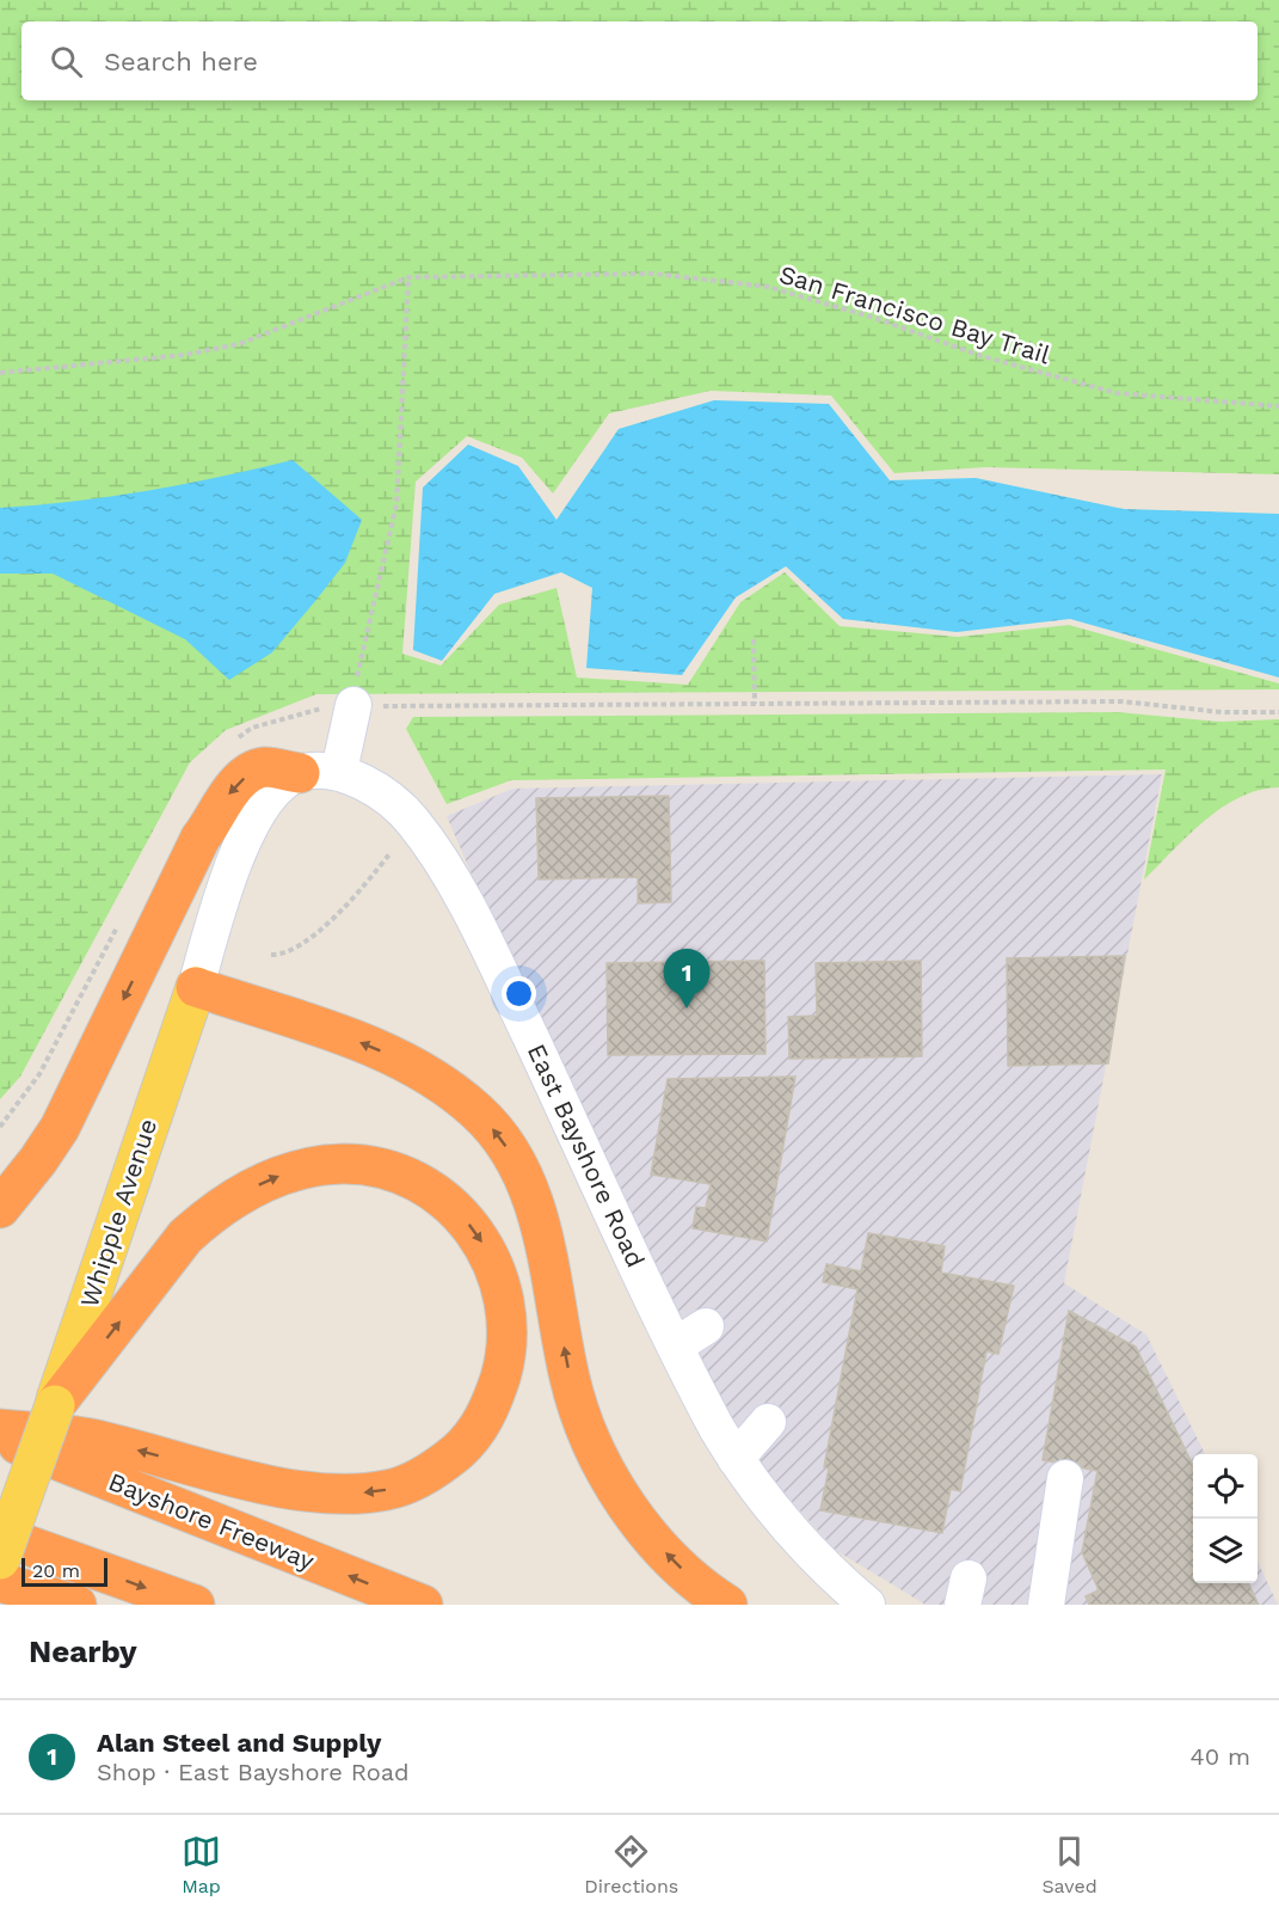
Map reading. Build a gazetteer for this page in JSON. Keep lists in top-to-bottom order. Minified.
{"streets":{"highway":["Bayshore Freeway"],"main road":["Whipple Avenue"],"street":["East Bayshore Road"],"path":["San Francisco Bay Trail"]},"crossings":[["East Bayshore Road","Whipple Avenue"]],"scale_bar":"20 m","page":{"search":"Search here","pins":"1","scale":"20 m","heading":"Nearby","list":[{"mark":"1","name":"Alan Steel and Supply","note":"Shop · East Bayshore Road","value":"40 m"}],"nav":["Map","Directions","Saved"]}}
